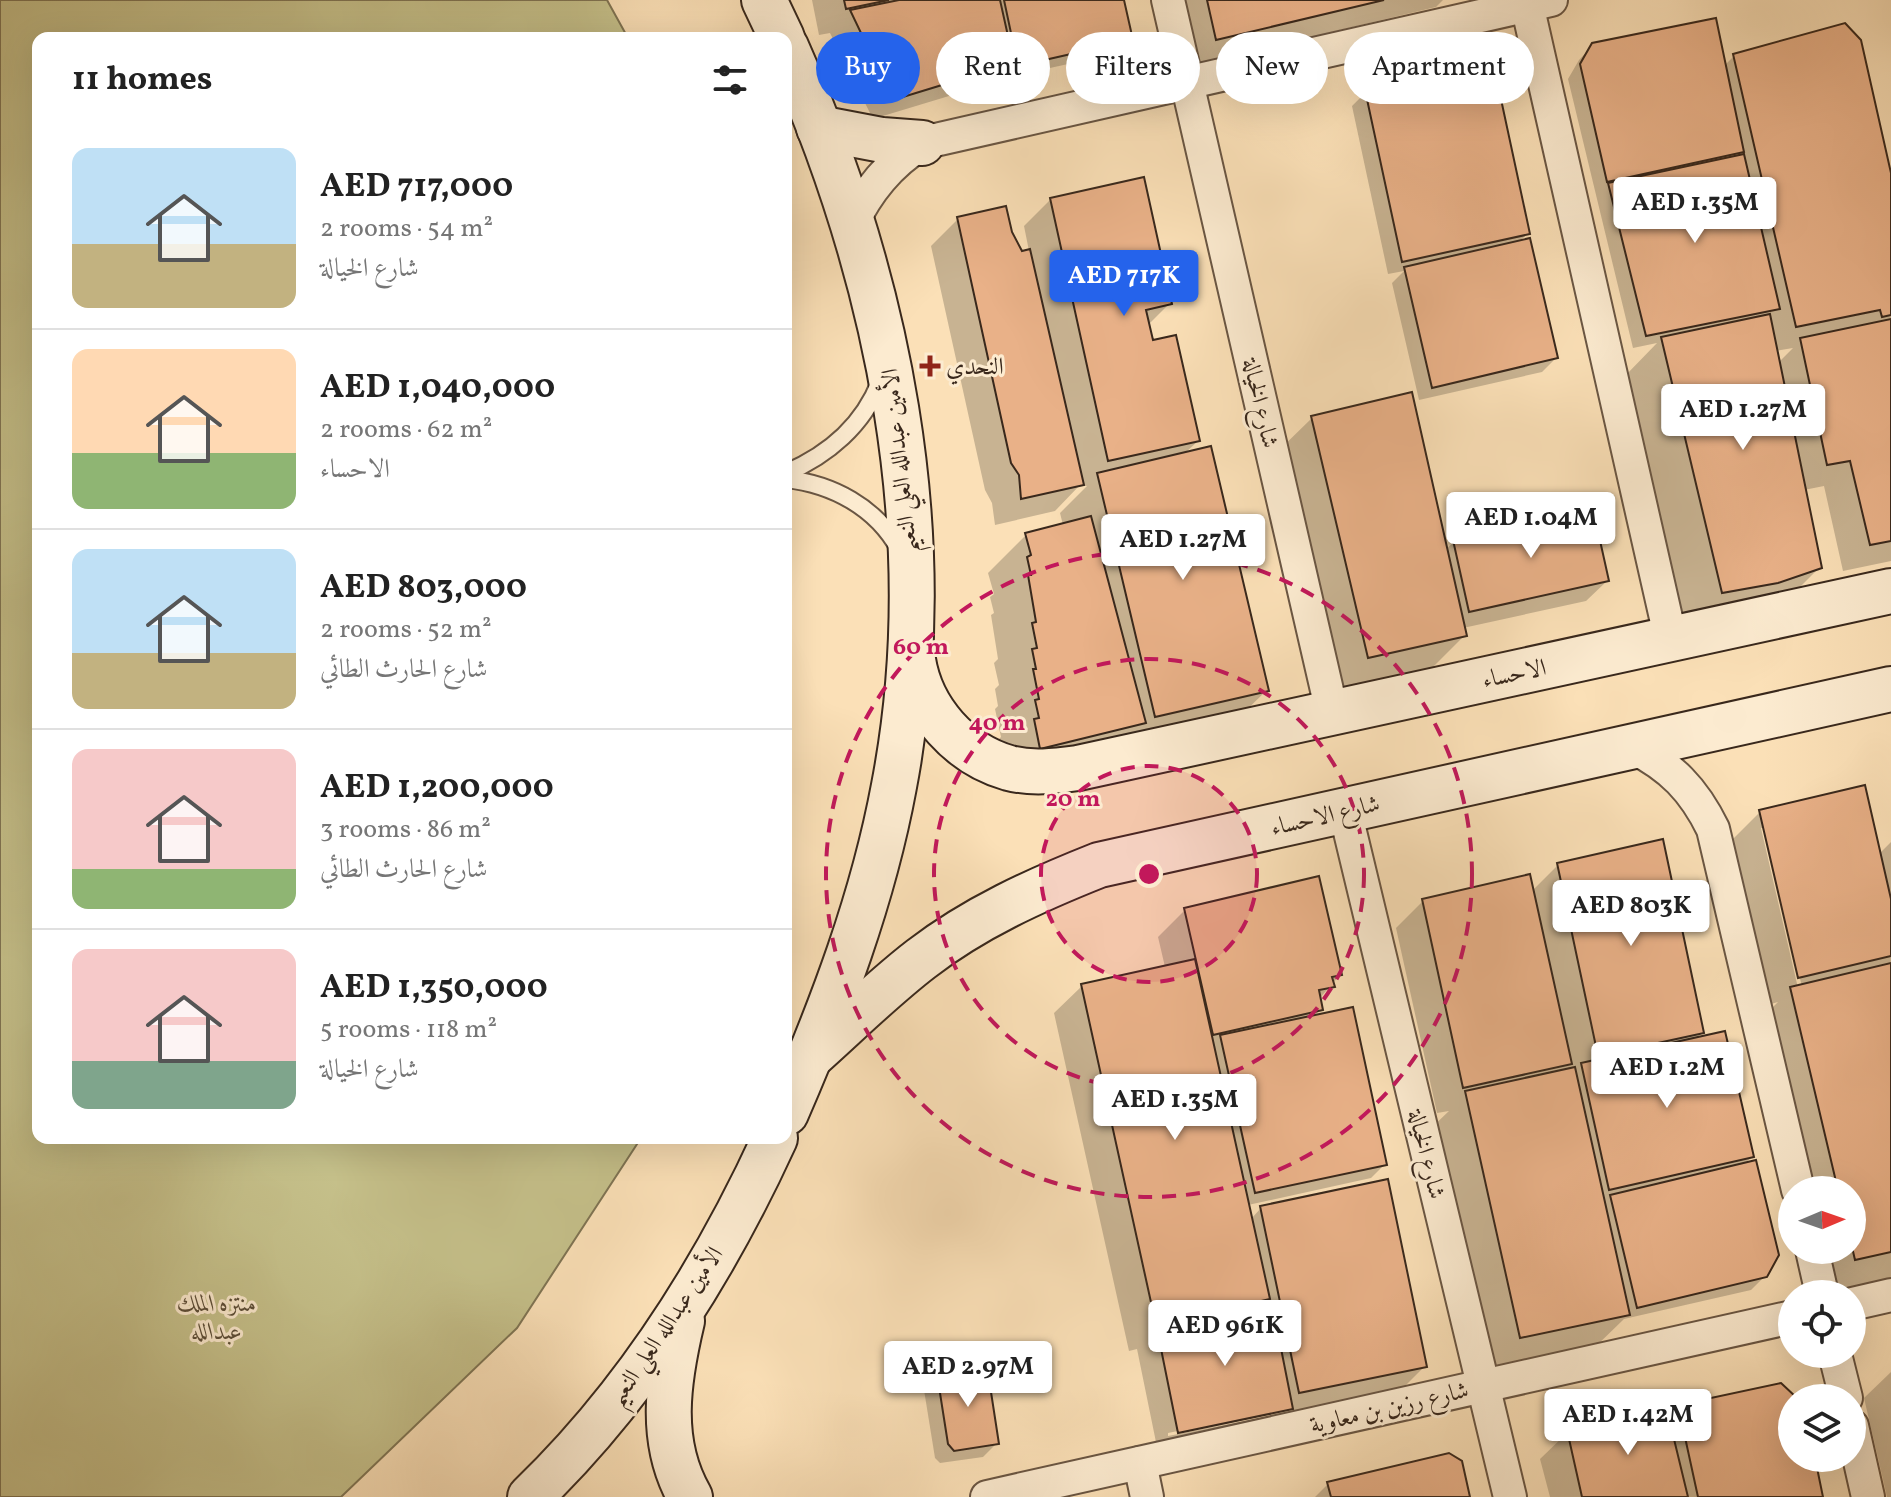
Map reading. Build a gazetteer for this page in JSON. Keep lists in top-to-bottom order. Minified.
{"streets":{"main road":["الأمين عبدالله العلي النعيم","الاحساء","شارع الاحساء"],"street":["شارع الخيالة","شارع رزين بن معاوية"]},"crossings":[["شارع الخيالة","الاحساء"],["شارع الخيالة","شارع الاحساء"],["شارع الخيالة","شارع رزين بن معاوية"],["الأمين عبدالله العلي النعيم","الاحساء"],["الأمين عبدالله العلي النعيم","شارع الاحساء"]],"parks":["منتزه الملك عبدالله"],"places":{"health":["النحدي"]},"north":"right","page":{"chip":["Buy","Rent","Filters","New","Apartment"],"heading":"11 homes","list":[{"name":"AED 717,000","note":"2 rooms · 54 m² · شارع الخيالة"},{"name":"AED 1,040,000","note":"2 rooms · 62 m² · الاحساء"},{"name":"AED 803,000","note":"2 rooms · 52 m² · شارع الحارث الطائي"},{"name":"AED 1,200,000","note":"3 rooms · 86 m² · شارع الحارث الطائي"},{"name":"AED 1,350,000","note":"5 rooms · 118 m² · شارع الخيالة"}],"price":["AED 1.35M","AED 717K","AED 1.27M","AED 1.04M","AED 1.27M","AED 803K","AED 1.2M","AED 1.35M","AED 961K","AED 2.97M","AED 1.42M"]},"rings":["60 m","40 m","20 m"]}
